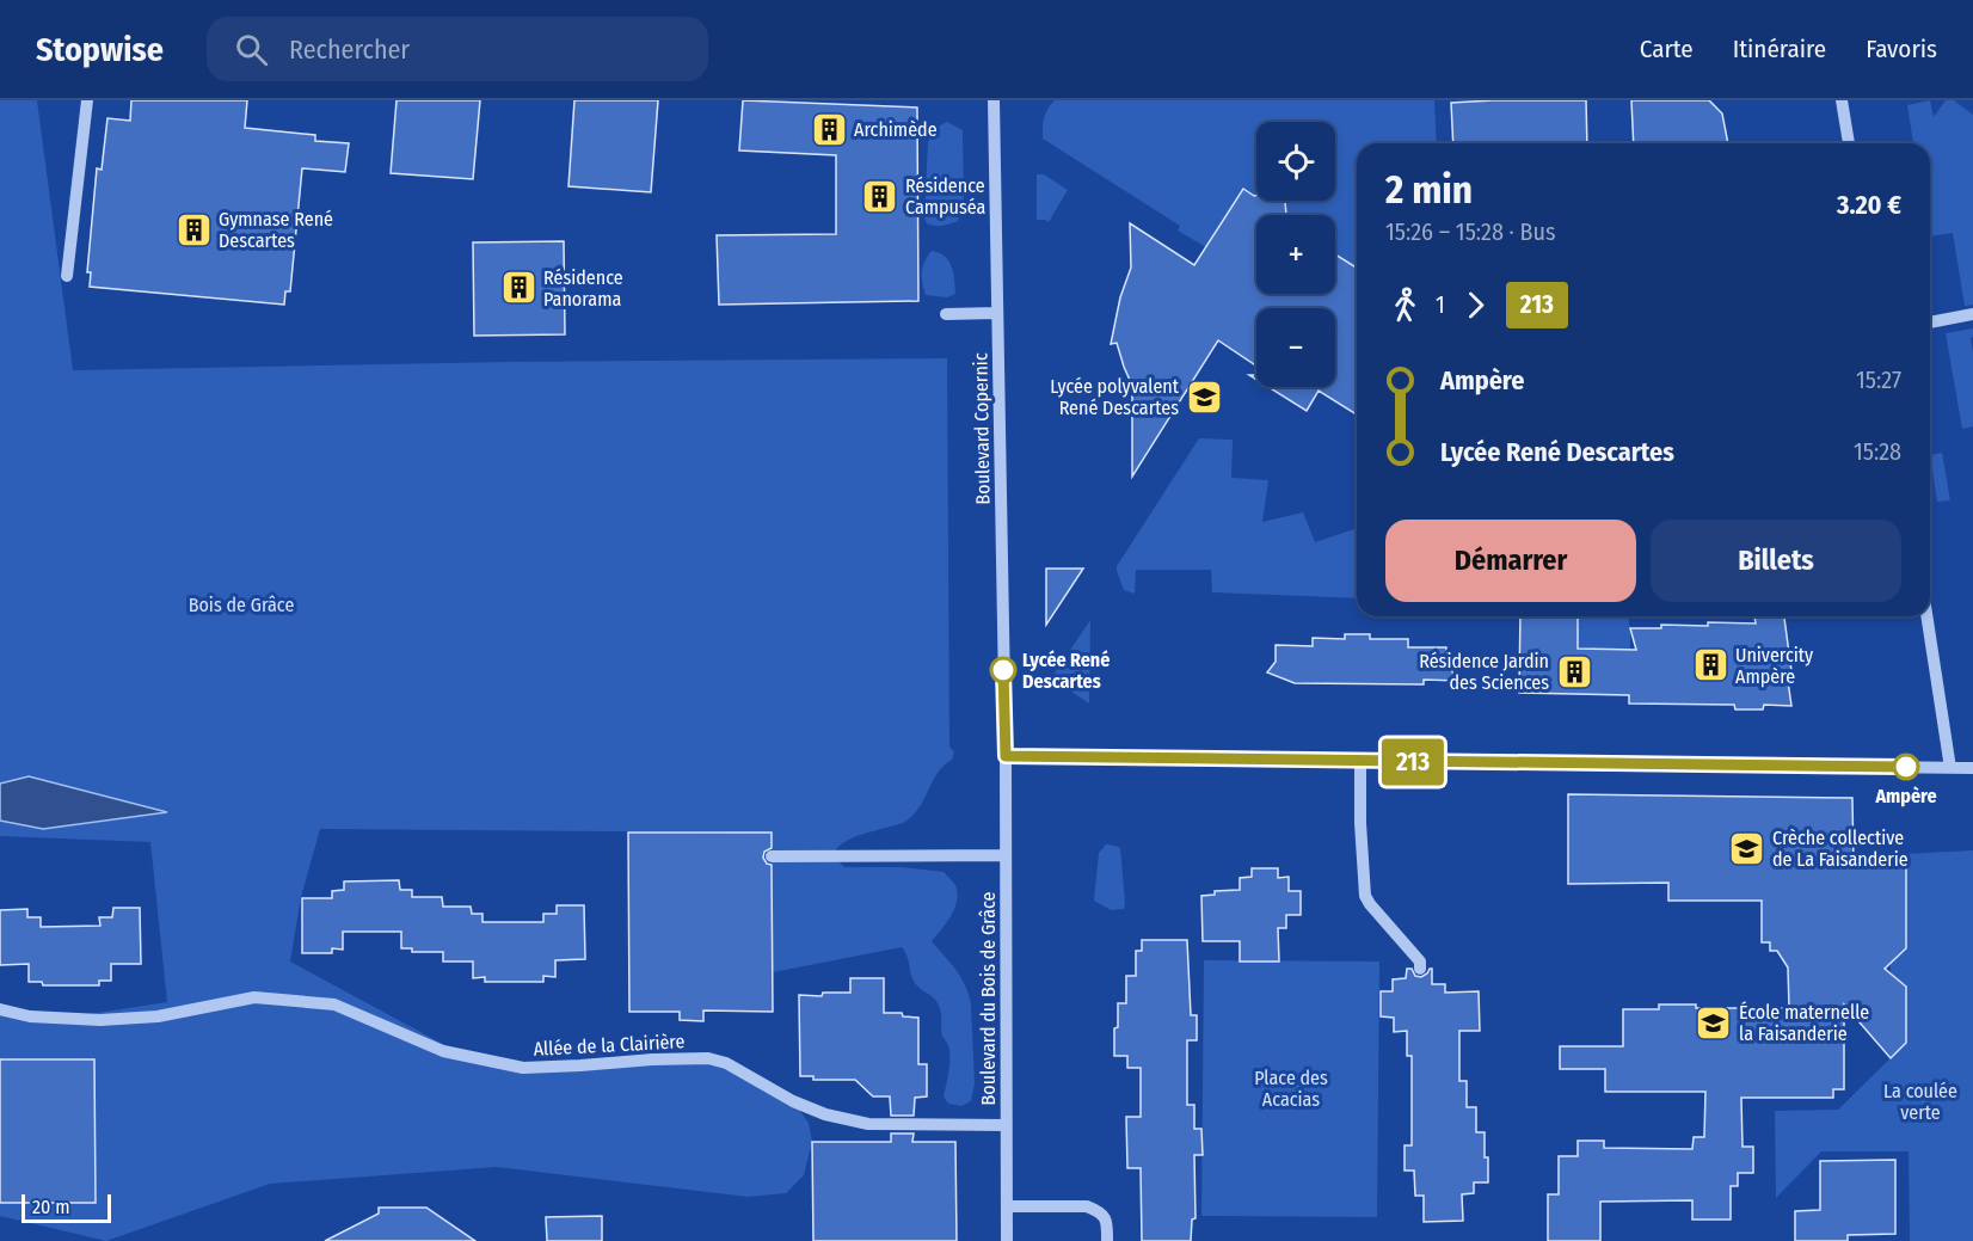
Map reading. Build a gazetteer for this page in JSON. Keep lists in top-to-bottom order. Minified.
{"streets":{"street":["Boulevard Copernic","Boulevard du Bois de Grâce","Allée de la Clairière"]},"crossings":[["Boulevard Copernic","Boulevard du Bois de Grâce"],["Boulevard du Bois de Grâce","Allée de la Clairière"]],"parks":["Bois de Grâce","Place des Acacias","La coulée verte"],"places":{"building":["Archimède","Résidence Campuséa","Gymnase René Descartes","Résidence Panorama","Univercity Ampère","Résidence Jardin des Sciences"],"school or university":["Lycée polyvalent René Descartes","Crèche collective de La Faisanderie","École maternelle la Faisanderie"],"other":["Lycée René Descartes","Ampère"]},"lines":["bus line 213"],"scale_bar":"20 m","page":{"header":"Stopwise","search":"Rechercher","nav":["Carte","Itinéraire","Favoris"],"on_map":"213","map_buttons":["+","−"],"heading":["2 min","15:26 – 15:28 · Bus","3.20 €"],"legs":["1","213"],"list":[{"name":"Ampère","value":"15:27"},{"name":"Lycée René Descartes","value":"15:28"}],"buttons":["Démarrer","Billets"],"scale":"20 m"}}
